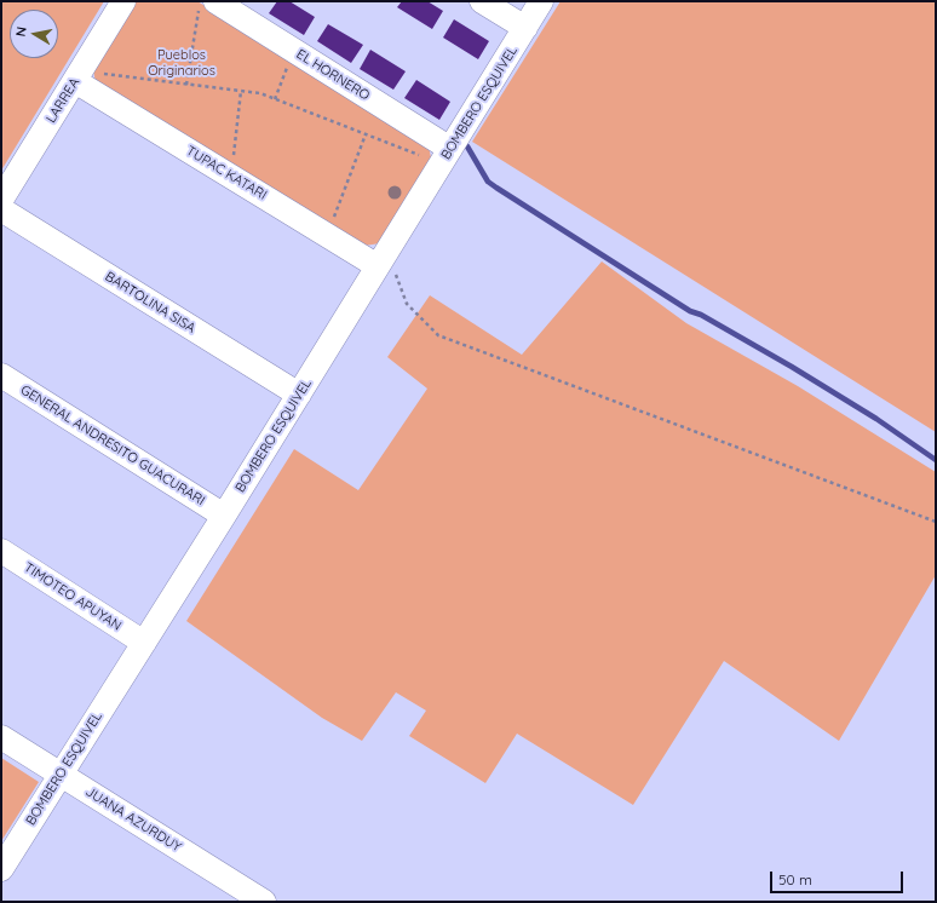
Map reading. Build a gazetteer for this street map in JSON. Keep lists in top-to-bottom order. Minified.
{"streets":{"street":["EL HORNERO","LARREA","BOMBERO ESQUIVEL","TUPAC KATARI","BARTOLINA SISA","GENERAL ANDRESITO GUACURARI","TIMOTEO APUYAN","JUANA AZURDUY"]},"crossings":[["EL HORNERO","BOMBERO ESQUIVEL"],["LARREA","TUPAC KATARI"],["BOMBERO ESQUIVEL","TUPAC KATARI"],["BOMBERO ESQUIVEL","BARTOLINA SISA"],["BOMBERO ESQUIVEL","GENERAL ANDRESITO GUACURARI"],["BOMBERO ESQUIVEL","TIMOTEO APUYAN"],["BOMBERO ESQUIVEL","JUANA AZURDUY"]],"parks":["Pueblos Originarios"],"scale_bar":"50 m","north":"left"}
